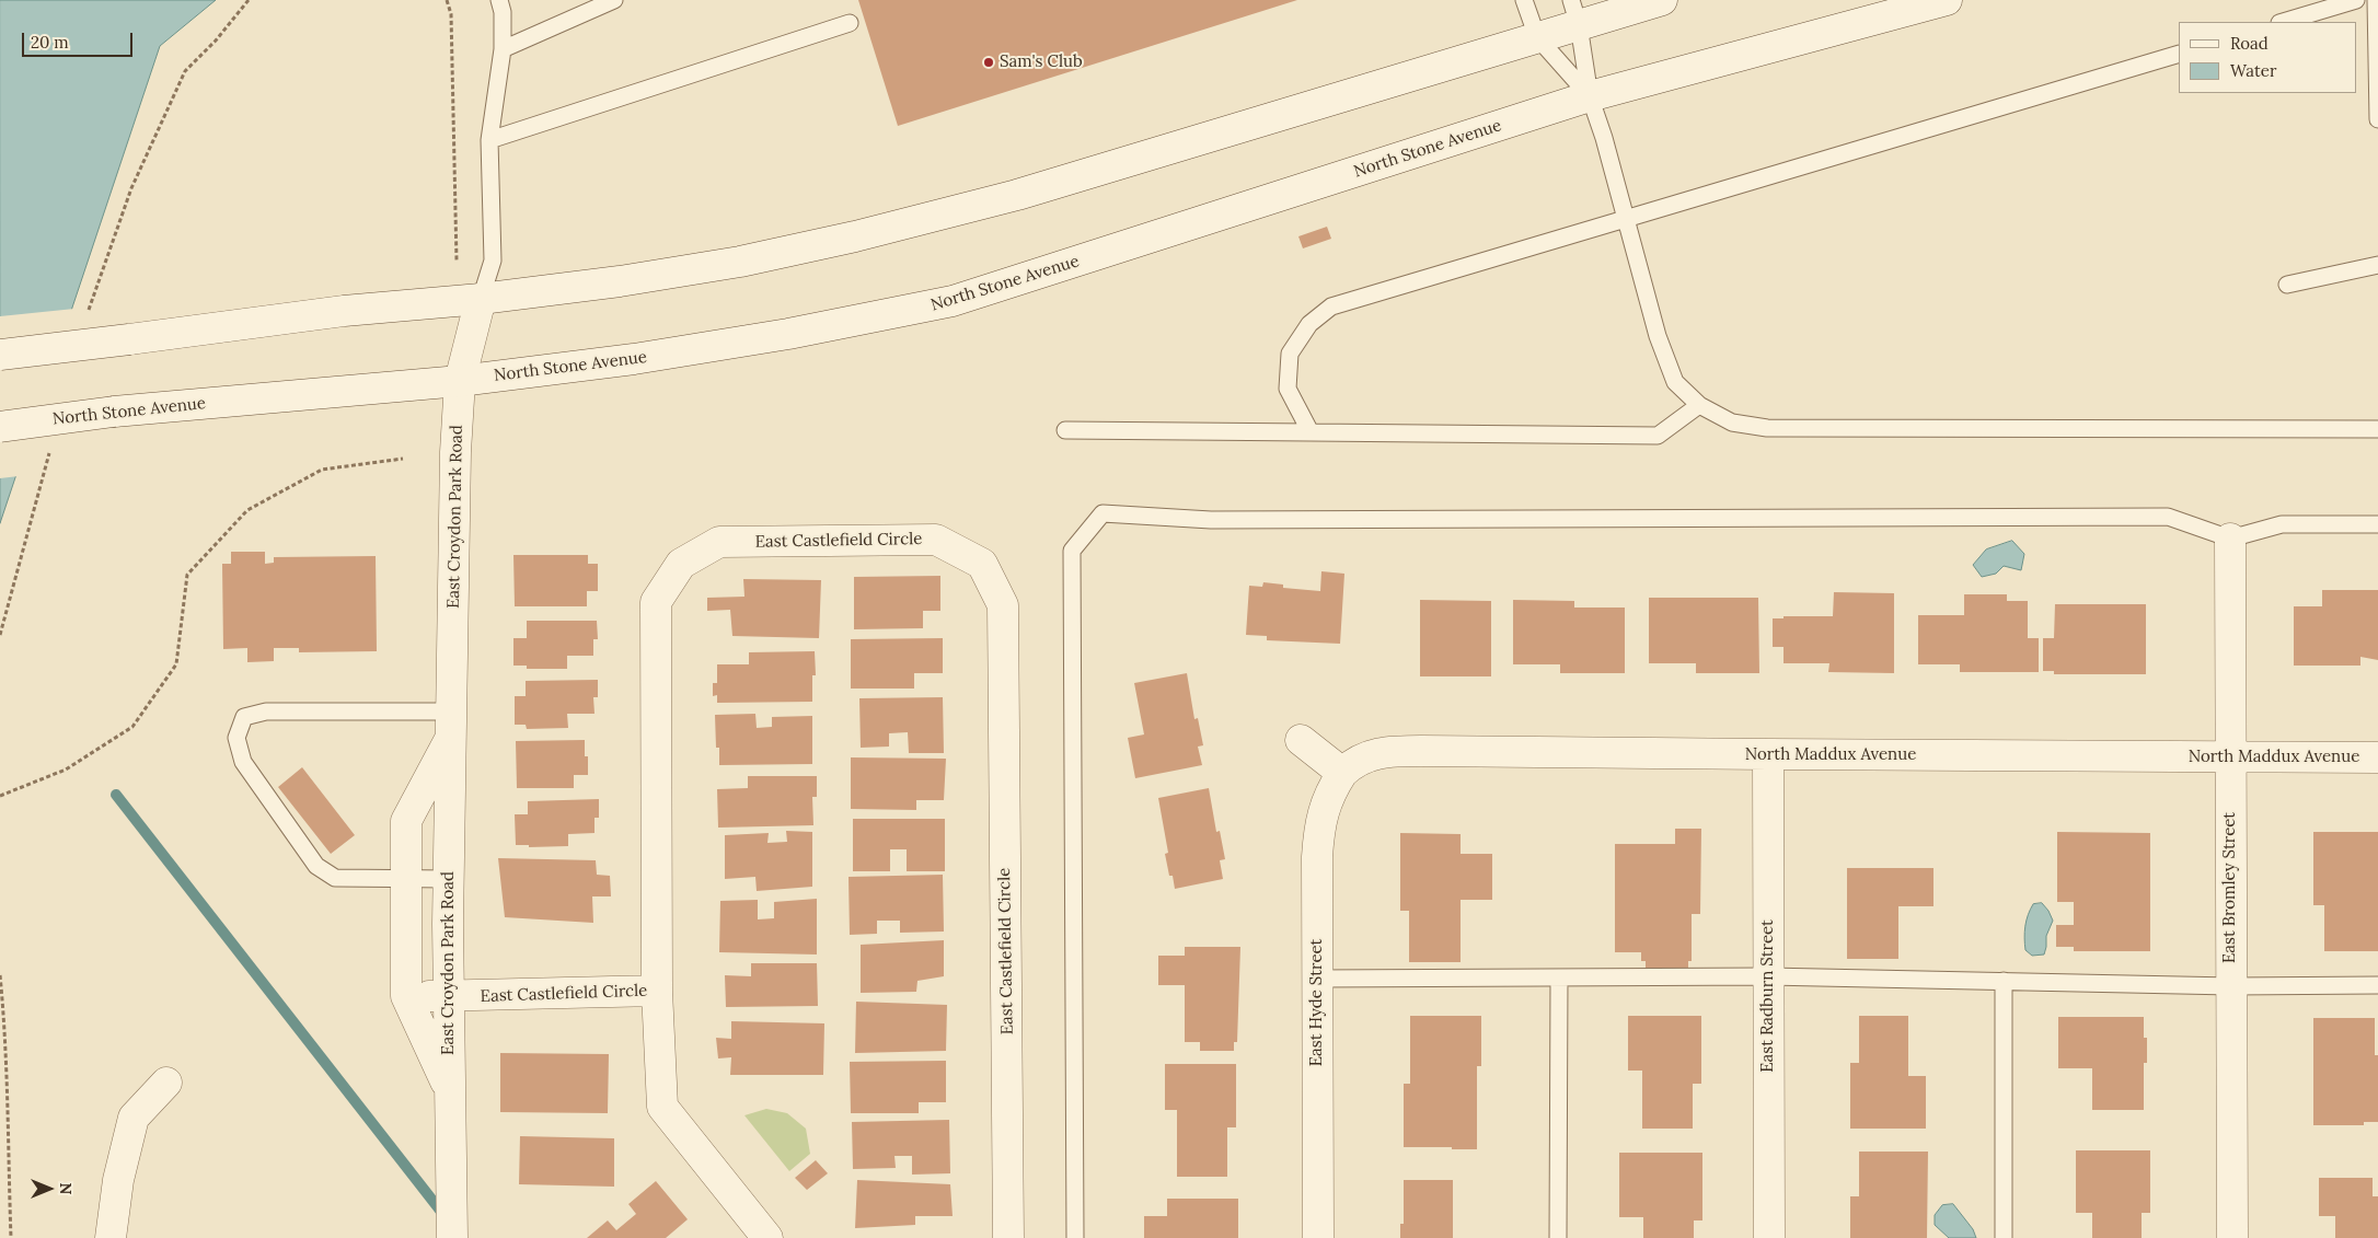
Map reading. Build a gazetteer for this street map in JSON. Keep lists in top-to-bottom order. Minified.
{"streets":{"street":["North Stone Avenue","East Croydon Park Road","East Castlefield Circle","North Maddux Avenue","East Bromley Street","East Radburn Street","East Hyde Street"]},"crossings":[["North Stone Avenue","East Croydon Park Road"],["East Croydon Park Road","East Castlefield Circle"],["North Maddux Avenue","East Bromley Street"],["North Maddux Avenue","East Radburn Street"],["North Maddux Avenue","East Hyde Street"]],"places":["Sam's Club"],"legend":["Road","Water"],"scale_bar":"20 m","north":"right"}
